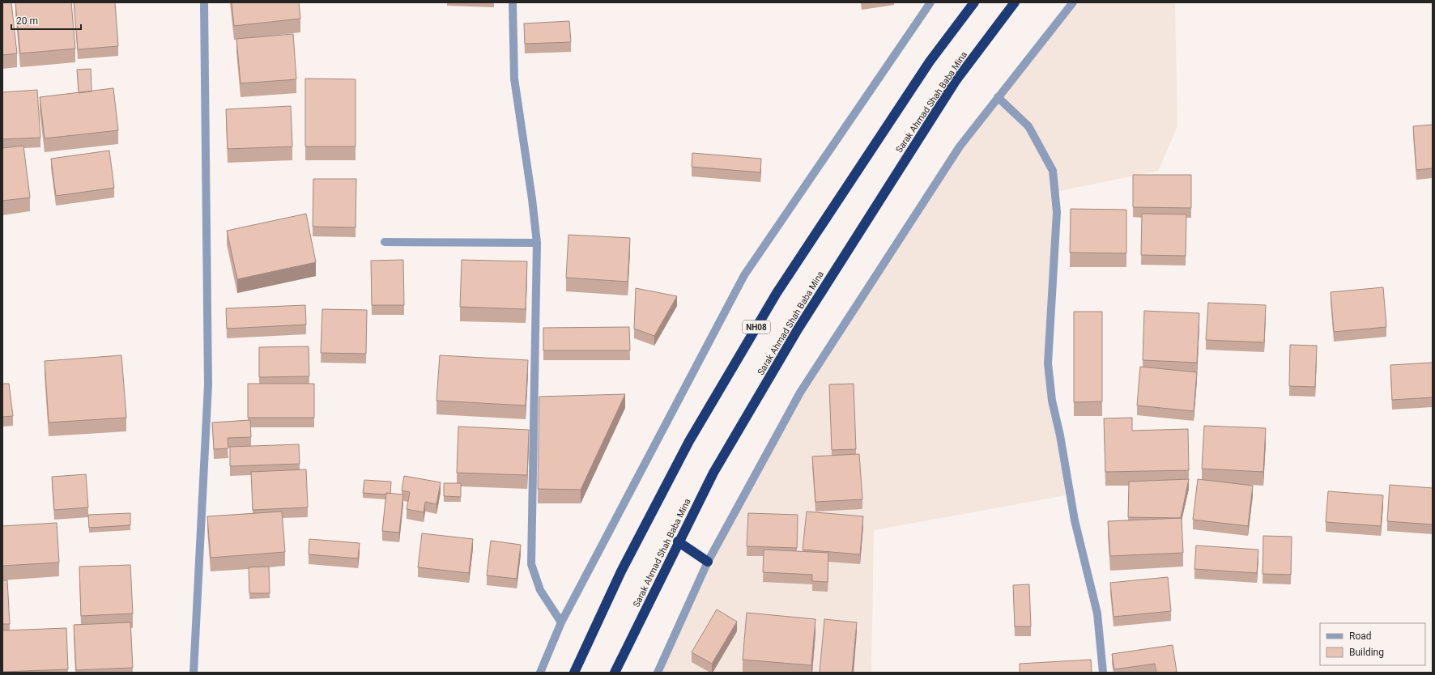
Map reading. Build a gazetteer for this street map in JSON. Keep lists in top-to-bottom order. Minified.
{"streets":{"highway":["Sarak Ahmad Shah Baba Mina","NH08"]},"legend":["Road","Building"],"scale_bar":"20 m"}
